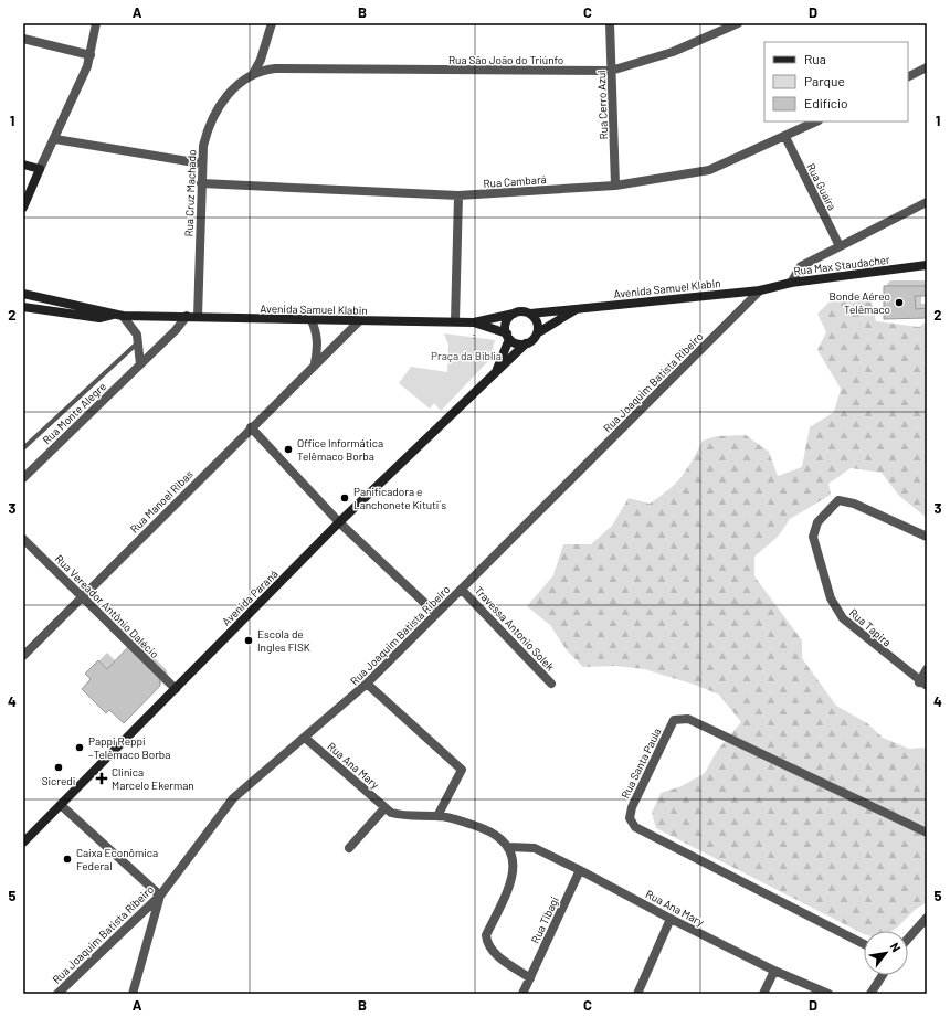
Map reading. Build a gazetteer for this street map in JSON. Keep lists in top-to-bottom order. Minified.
{"streets":{"main road":["Rua Max Staudacher","Avenida Samuel Klabin","Avenida Paraná"],"street":["Rua São João do Triúnfo","Rua Cerro Azul","Rua Cambará","Rua Guaíra","Rua Cruz Machado","Rua Joaquim Batista Ribeiro","Rua Monte Alegre","Rua Manoel Ribas","Rua Vereador Antônio Dalécio","Rua Tapira","Travessa Antonio Solek","Rua Santa Paula","Rua Ana Mary","Rua Tibagi"]},"crossings":[["Rua São João do Triúnfo","Rua Cerro Azul"],["Rua São João do Triúnfo","Rua Cruz Machado"],["Rua Cerro Azul","Rua Cambará"],["Rua Cambará","Rua Guaíra"],["Rua Cambará","Rua Cruz Machado"],["Rua Cruz Machado","Avenida Samuel Klabin"],["Rua Max Staudacher","Avenida Samuel Klabin"],["Rua Max Staudacher","Rua Joaquim Batista Ribeiro"],["Avenida Samuel Klabin","Rua Joaquim Batista Ribeiro"],["Avenida Samuel Klabin","Rua Monte Alegre"],["Avenida Samuel Klabin","Rua Manoel Ribas"],["Avenida Samuel Klabin","Avenida Paraná"],["Rua Joaquim Batista Ribeiro","Travessa Antonio Solek"],["Rua Joaquim Batista Ribeiro","Rua Ana Mary"],["Rua Manoel Ribas","Rua Vereador Antônio Dalécio"],["Avenida Paraná","Rua Vereador Antônio Dalécio"],["Rua Ana Mary","Rua Tibagi"]],"parks":["Praça da Biblia"],"places":{"other":["Bonde Aéreo Telêmaco","Office Informática Telêmaco Borba","Panificadora e Lanchonete Kituti´s","Escola de Ingles FISK","Pappi Reppi –Telêmaco Borba","Sicredi","Caixa Econômica Federal"],"health":["Clinica Marcelo Ekerman"]},"legend":["Rua","Parque","Edifício"],"north":"top right","grid":{"columns":["A","B","C","D"],"rows":["1","2","3","4","5"]}}
